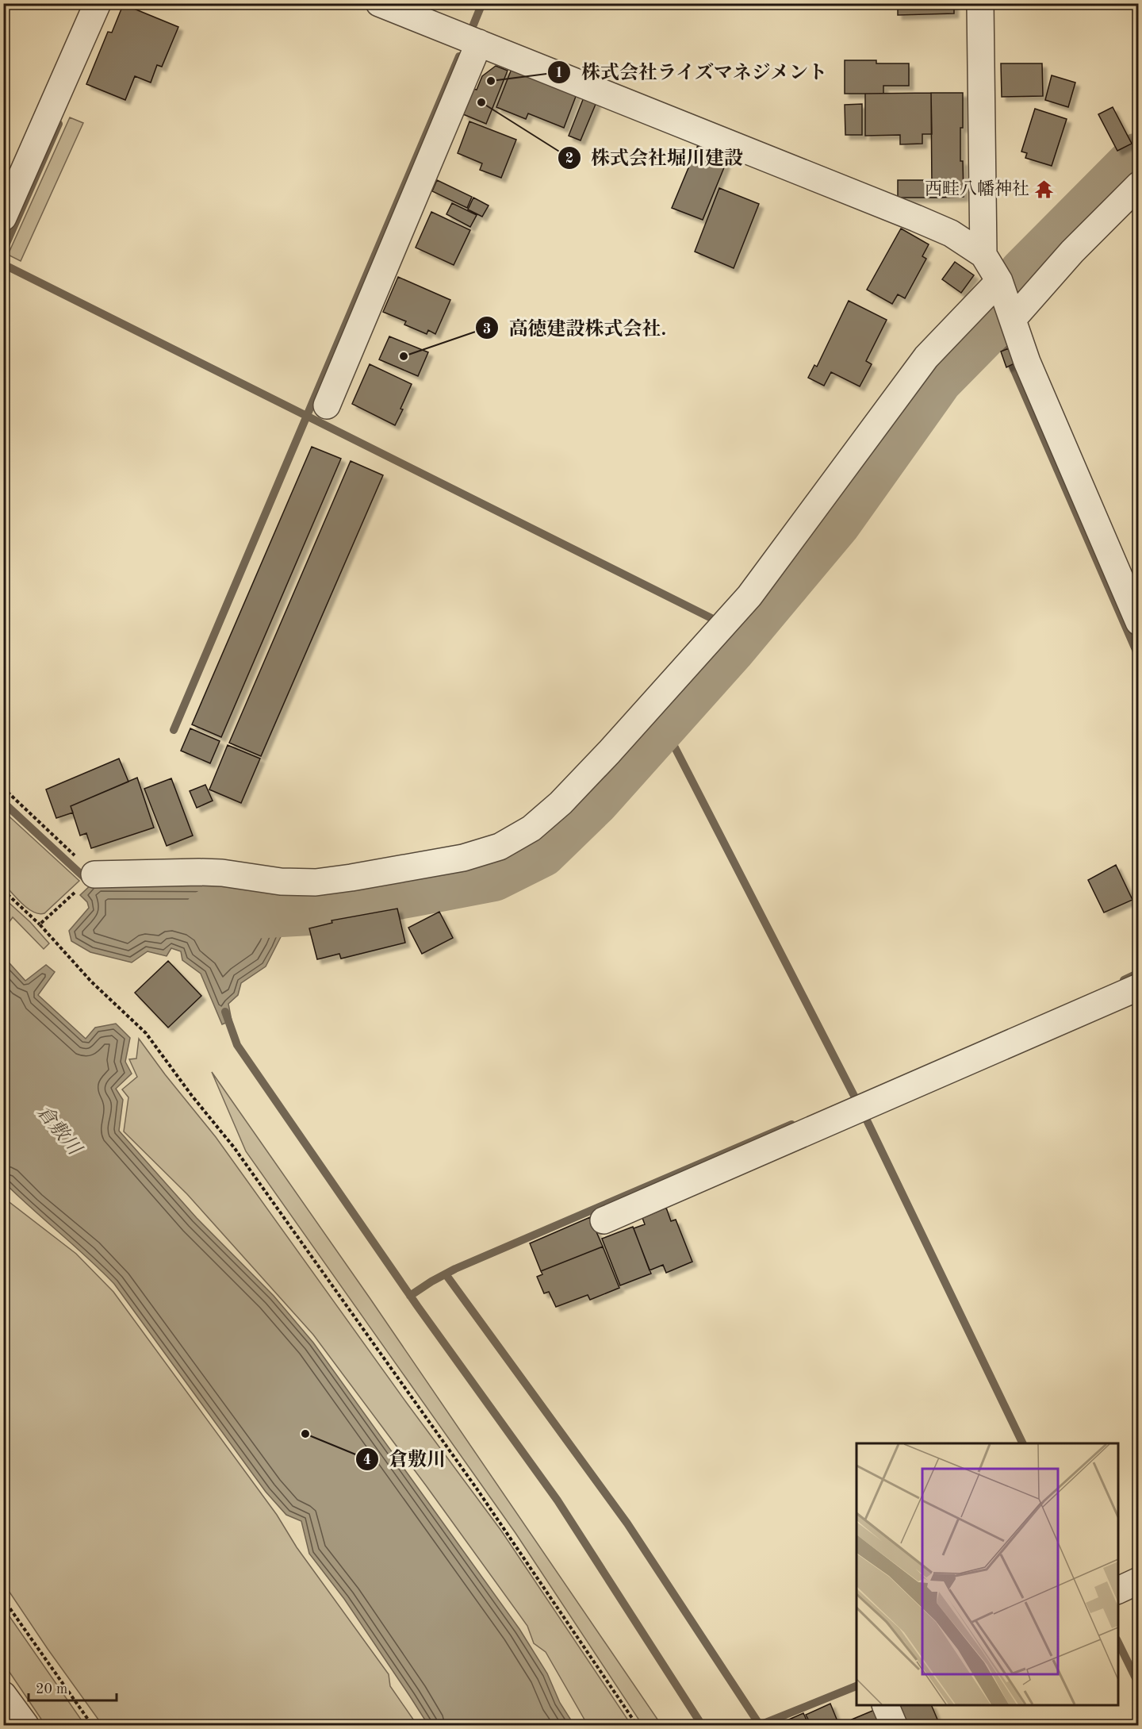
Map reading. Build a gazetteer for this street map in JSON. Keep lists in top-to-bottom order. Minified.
{"water":["倉敷川"],"places":{"other":["株式会社ライズマネジメント","株式会社堀川建設","高徳建設株式会社.","倉敷川"],"temple":["西畦八幡神社"]},"scale_bar":"20 m"}
